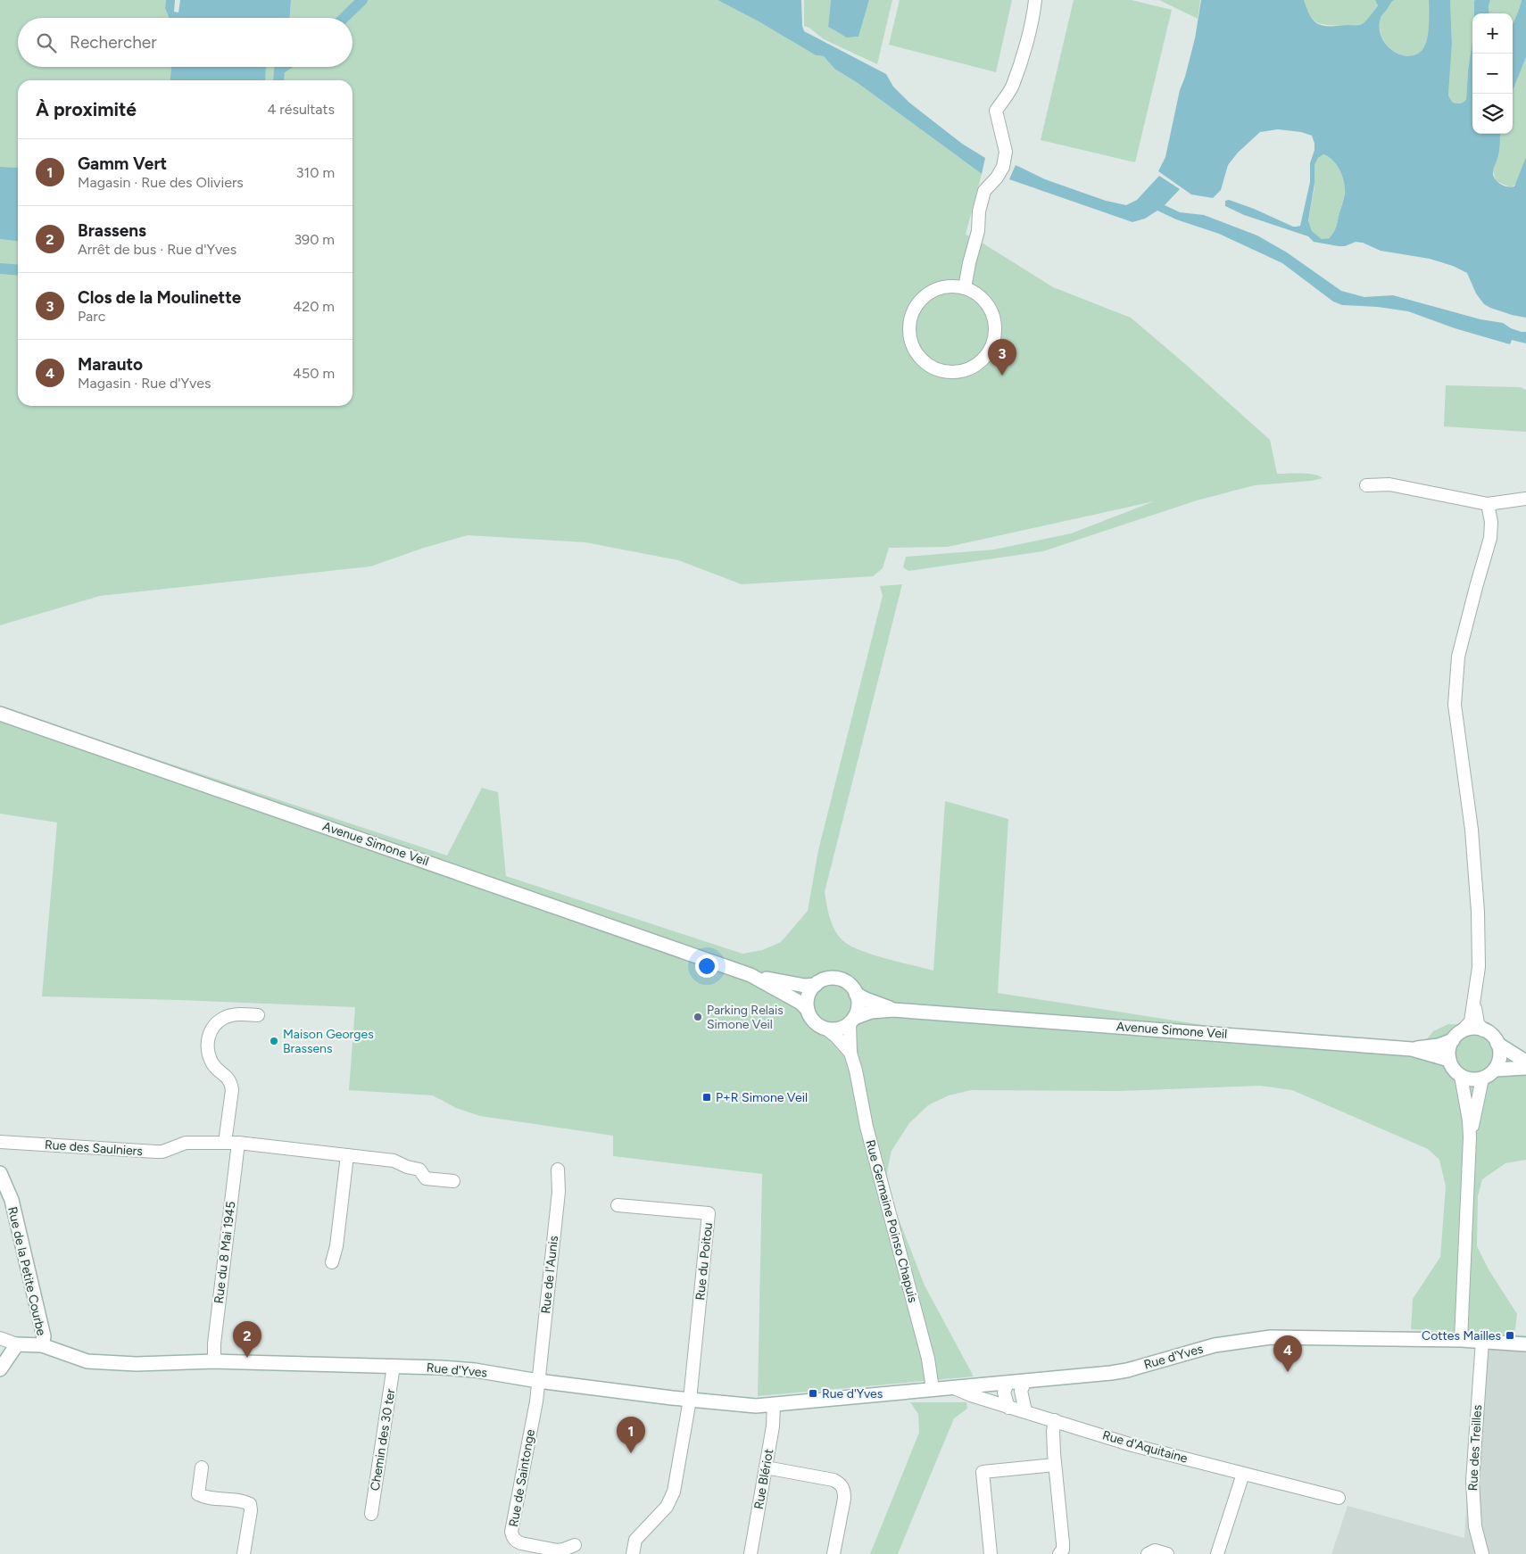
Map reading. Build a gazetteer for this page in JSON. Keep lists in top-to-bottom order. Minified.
{"streets":{"main road":["Avenue Simone Veil","Rue de la Petite Courbe","Rue d'Yves"],"street":["Rue des Saulniers","Rue Germaine Poinso Chapuis","Rue du 8 Mai 1945","Rue du Poitou","Rue de l'Aunis","Chemin des 30 ter","Rue d'Aquitaine","Rue des Treilles","Rue de Saintonge","Rue Blériot"]},"crossings":[["Rue Germaine Poinso Chapuis","Rue d'Yves"],["Rue du 8 Mai 1945","Rue d'Yves"],["Rue du Poitou","Rue d'Yves"],["Rue de la Petite Courbe","Rue d'Yves"],["Rue de l'Aunis","Rue d'Yves"],["Rue de l'Aunis","Rue de Saintonge"],["Rue d'Yves","Chemin des 30 ter"],["Rue d'Yves","Rue d'Aquitaine"],["Rue d'Yves","Rue des Treilles"],["Rue d'Yves","Rue de Saintonge"],["Rue d'Yves","Rue Blériot"]],"places":{"other":["Parking Relais Simone Veil","Maison Georges Brassens"],"transit":["P+R Simone Veil","Cottes Mailles","Rue d'Yves"]},"page":{"map_buttons":["+","−"],"search":"Rechercher","heading":["À proximité","4 résultats"],"list":[{"mark":"1","name":"Gamm Vert","note":"Magasin · Rue des Oliviers","value":"310 m"},{"mark":"2","name":"Brassens","note":"Arrêt de bus · Rue d'Yves","value":"390 m"},{"mark":"3","name":"Clos de la Moulinette","note":"Parc","value":"420 m"},{"mark":"4","name":"Marauto","note":"Magasin · Rue d'Yves","value":"450 m"}],"pins":["3","2","4","1"]}}
